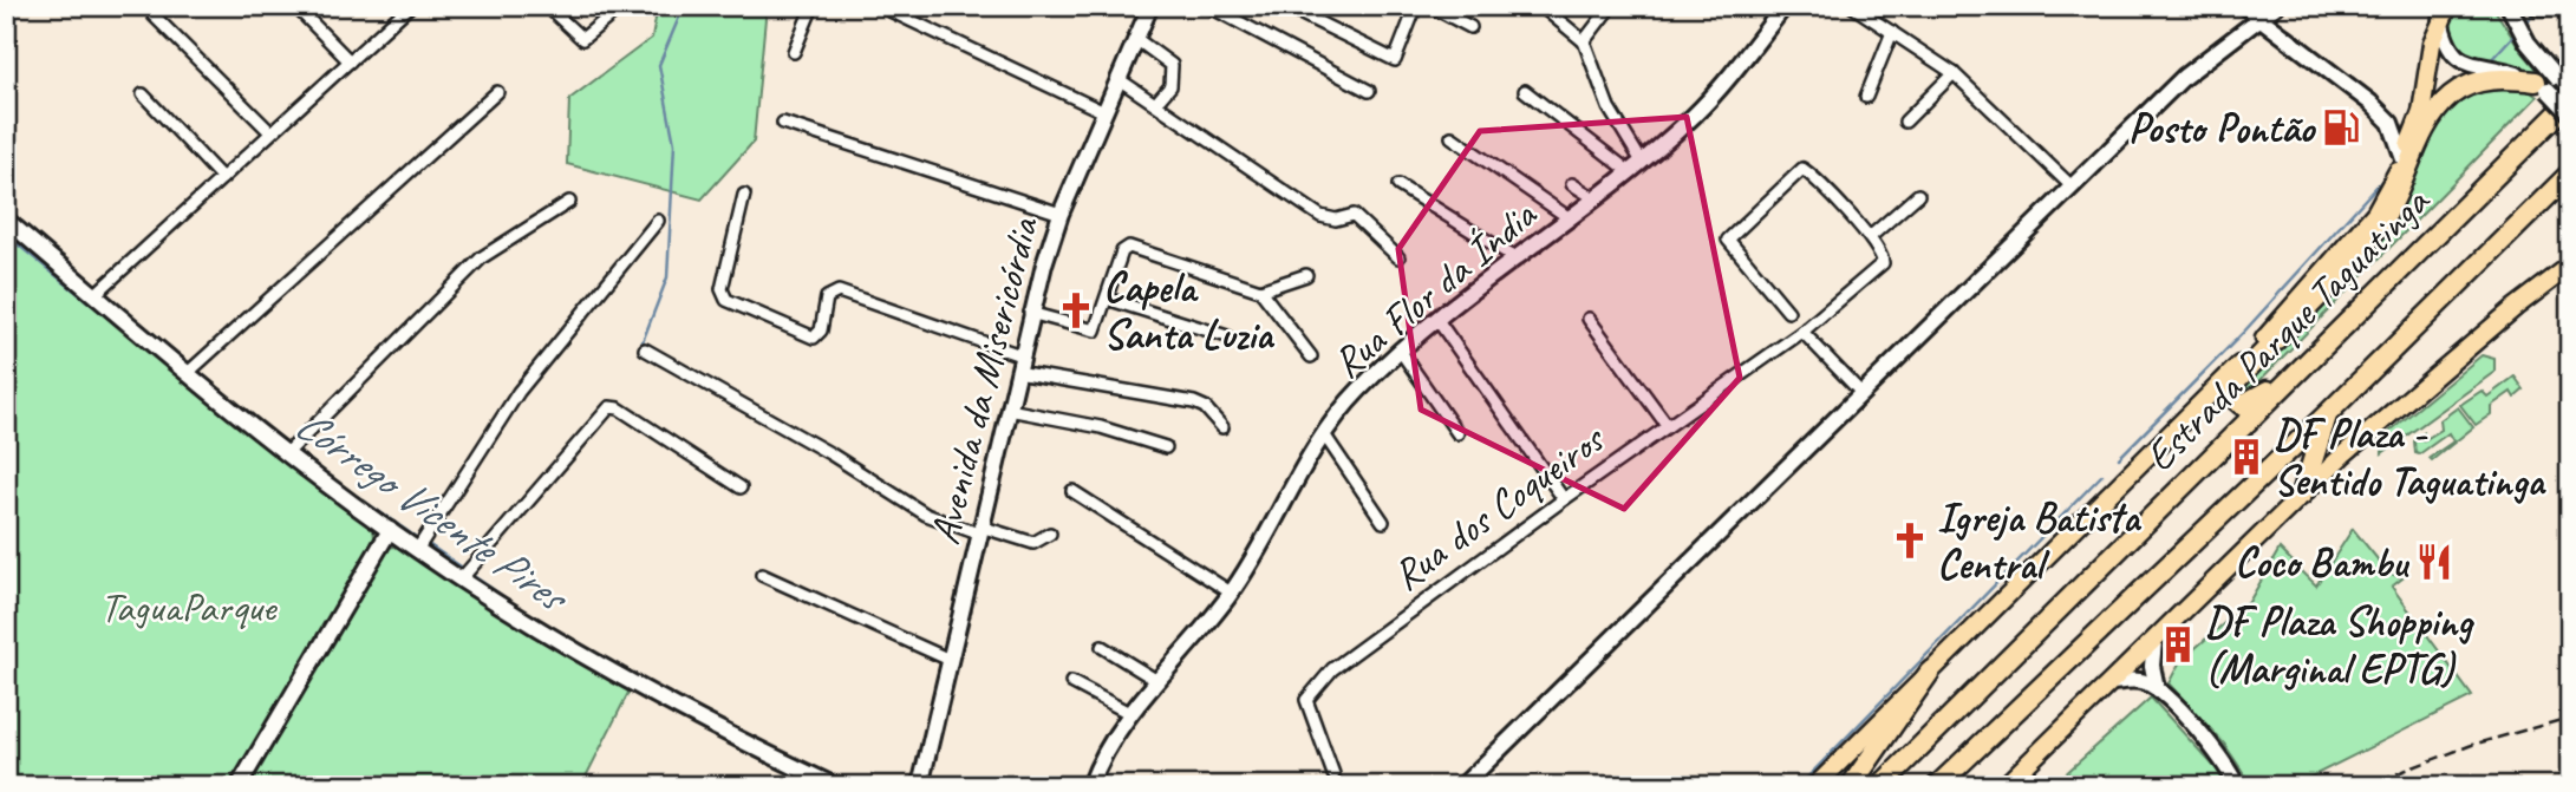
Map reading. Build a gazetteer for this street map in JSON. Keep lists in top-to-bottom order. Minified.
{"streets":{"highway":["Estrada Parque Taguatinga"],"street":["Rua Flor da Índia","Avenida da Misericórdia","Rua dos Coqueiros"]},"water":["Córrego Vicente Pires"],"parks":["TaguaParque"],"places":{"fuel station":["Posto Pontão"],"church":["Capela Santa Luzia","Igreja Batista Central"],"building":["DF Plaza - Sentido Taguatinga","DF Plaza Shopping (Marginal EPTG)"],"restaurant":["Coco Bambu"]}}
